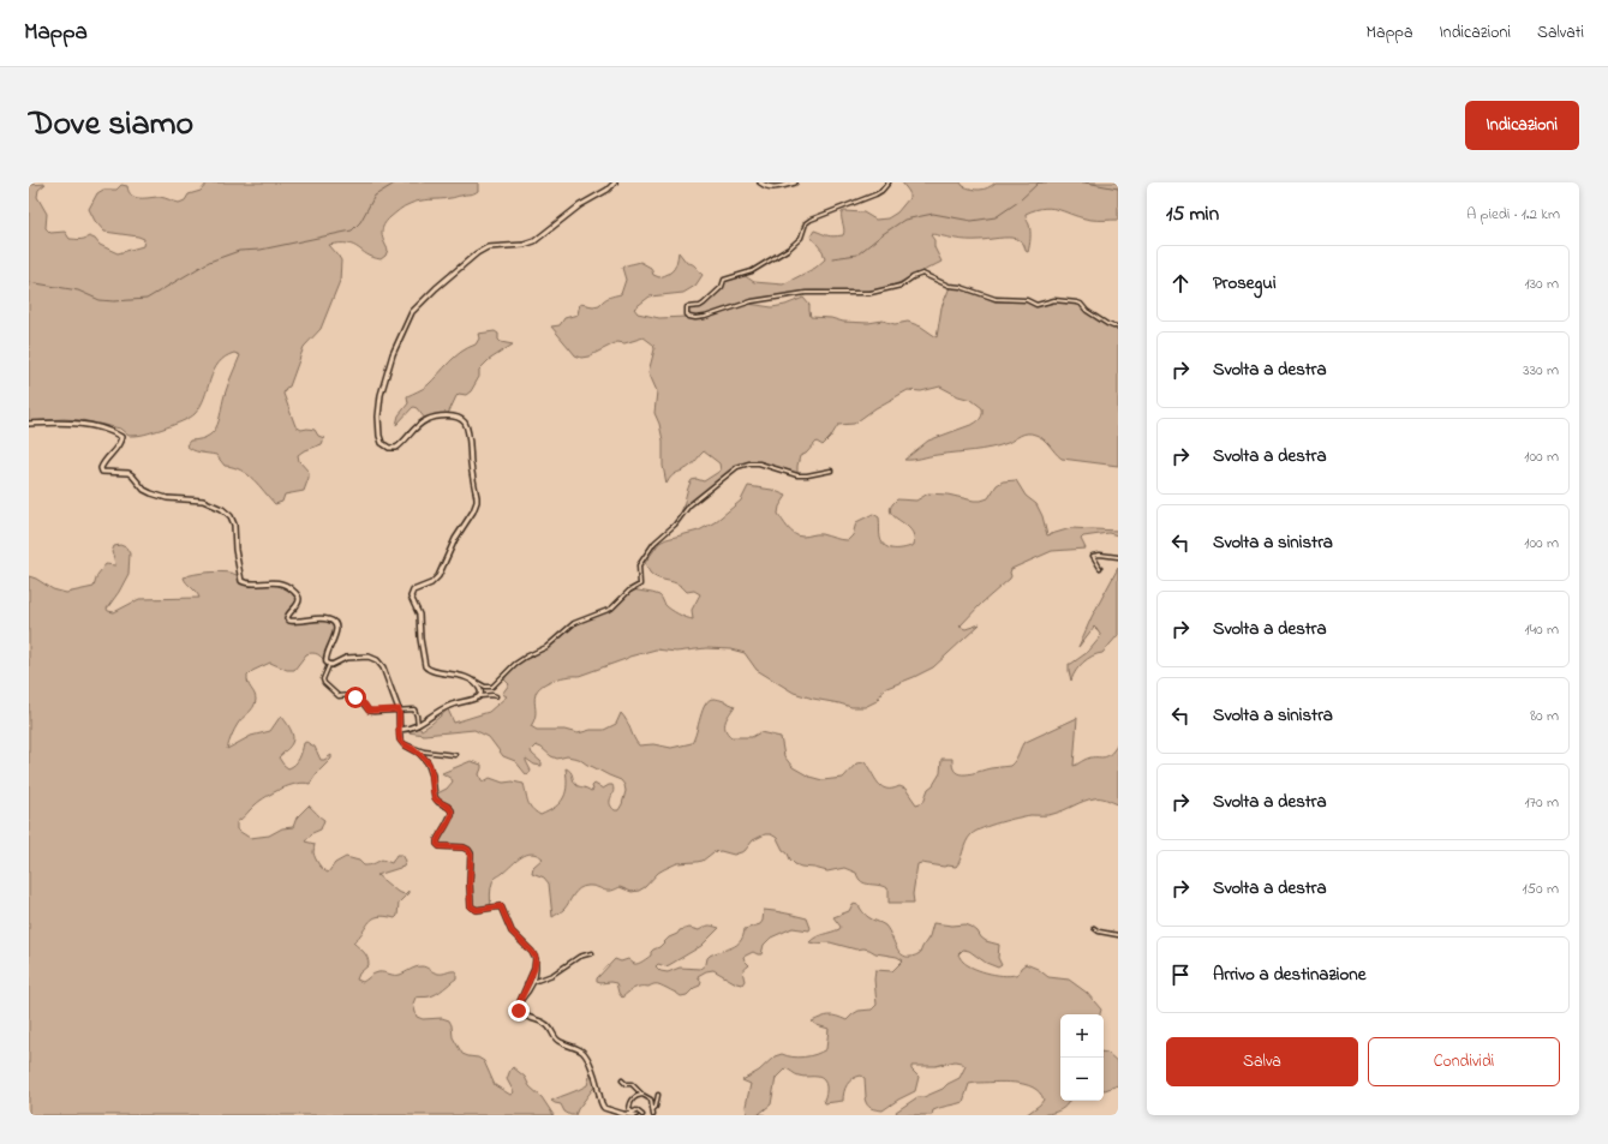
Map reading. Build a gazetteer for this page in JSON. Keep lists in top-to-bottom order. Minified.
{"page":{"header":"Mappa","nav":["Mappa","Indicazioni","Salvati"],"title":"Dove siamo","buttons":["Indicazioni",["Salva","Condividi"]],"heading":["15 min","A piedi · 1.2 km"],"list":[["Prosegui","130 m"],["Svolta a destra","330 m"],["Svolta a destra","100 m"],["Svolta a sinistra","100 m"],["Svolta a destra","140 m"],["Svolta a sinistra","80 m"],["Svolta a destra","170 m"],["Svolta a destra","150 m"],"Arrivo a destinazione"],"map_buttons":["+","−"]}}
